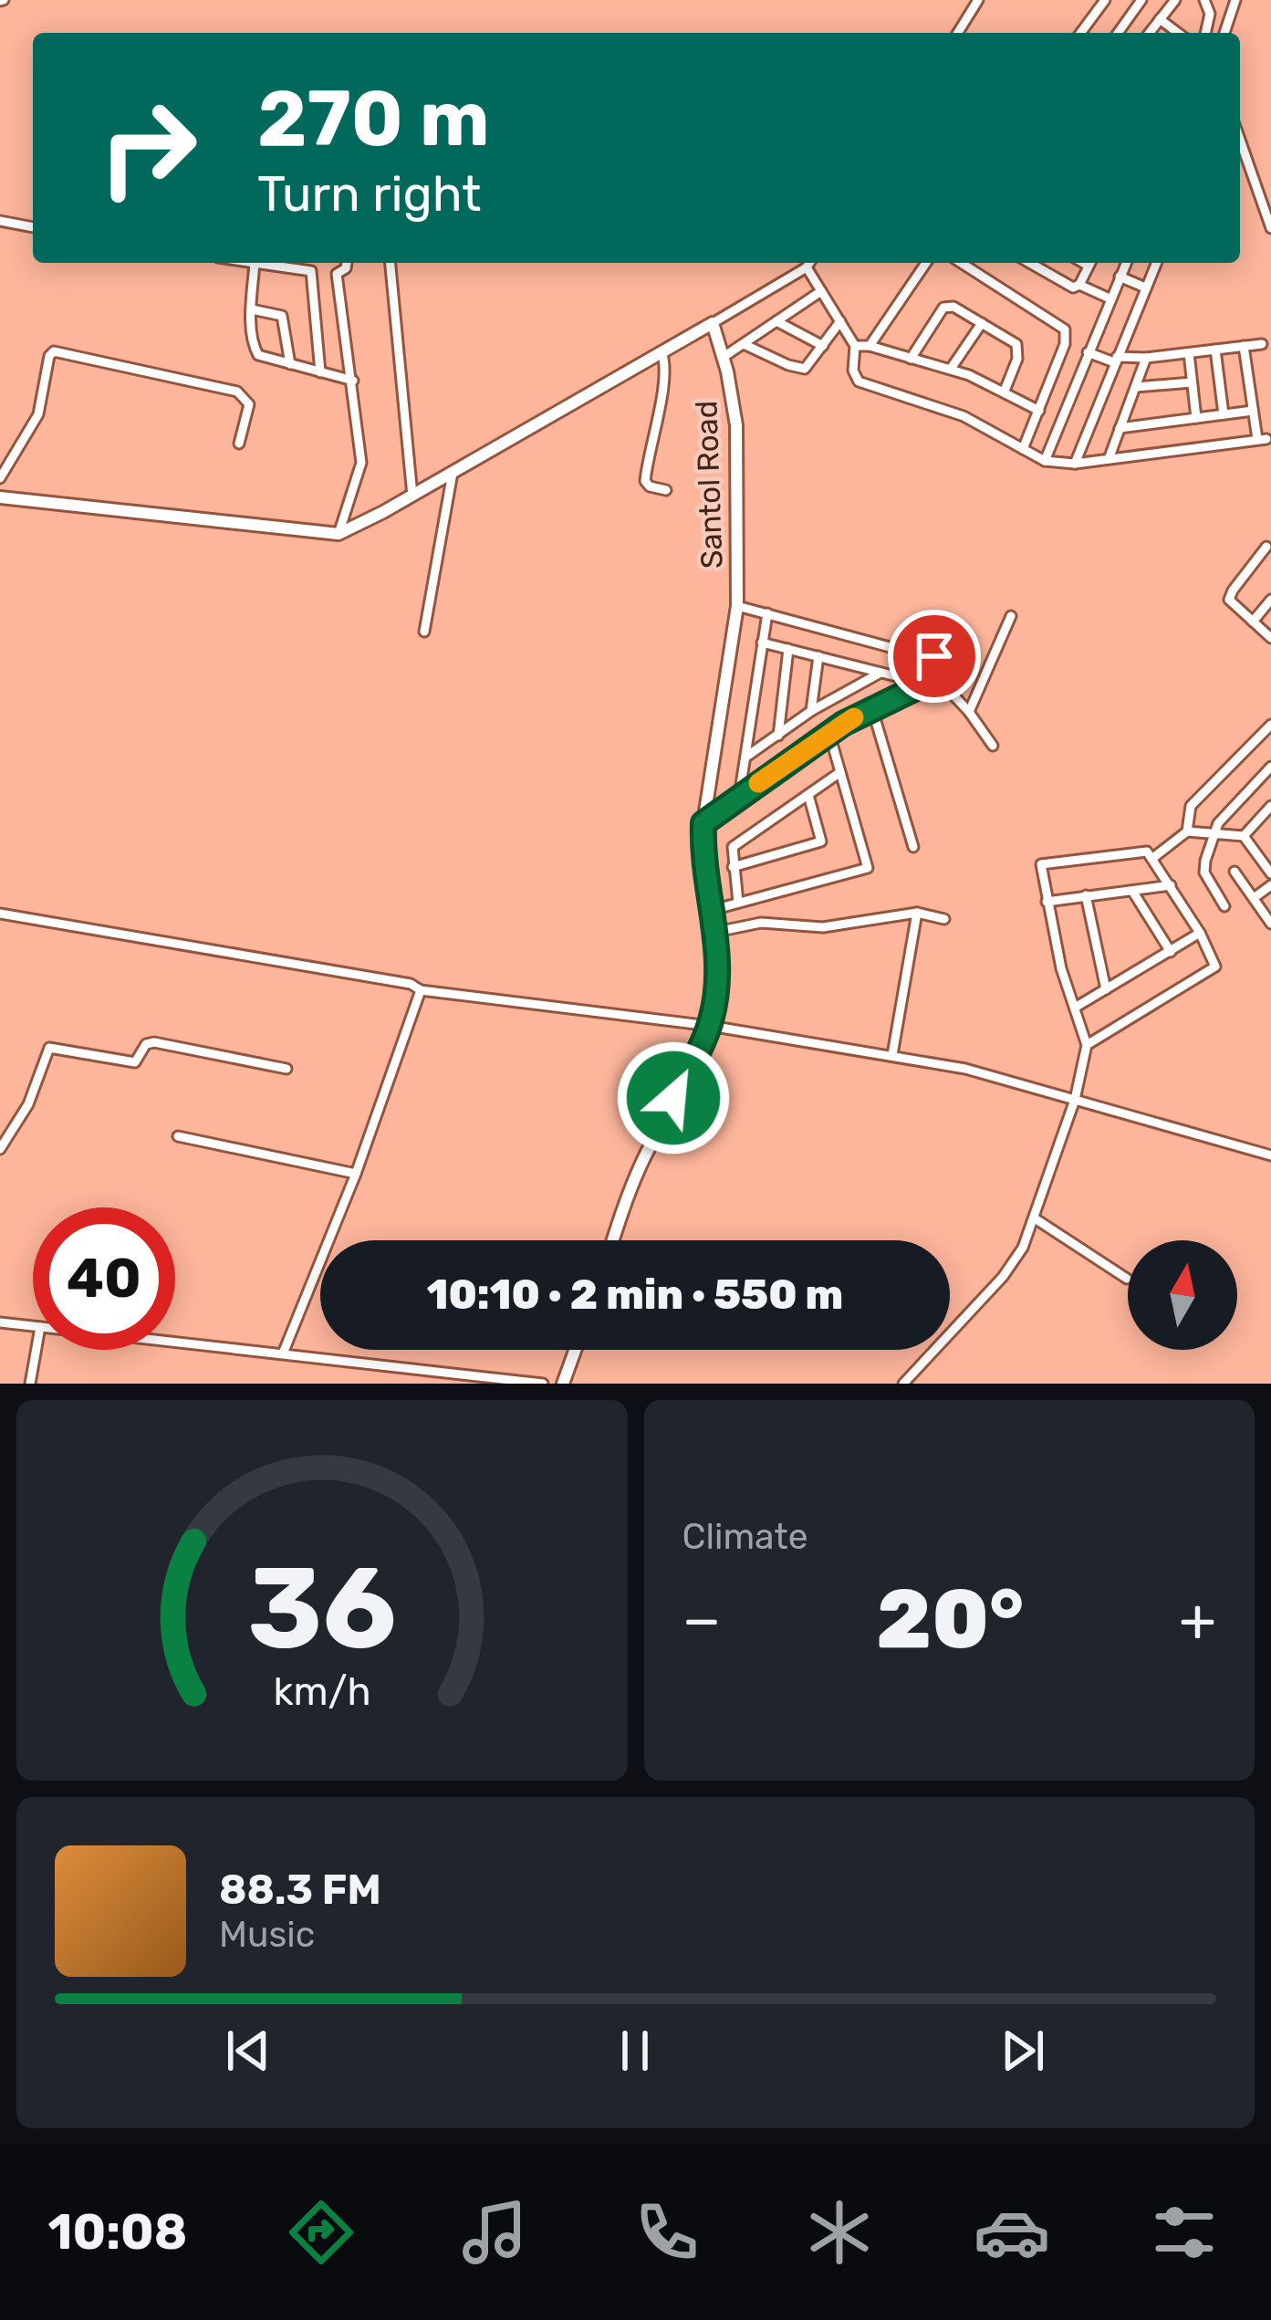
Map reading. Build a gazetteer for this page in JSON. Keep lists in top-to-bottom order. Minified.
{"streets":{"street":["Santol Road"]},"north":"top","page":{"turn":["270 m","Turn right"],"limit":"40","trip":"10:10 · 2 min · 550 m","tile":"Climate","heat":["−","20°","+"],"song":["88.3 FM","Music"],"tabs":"10:08","gauge":["36","km/h"]}}
